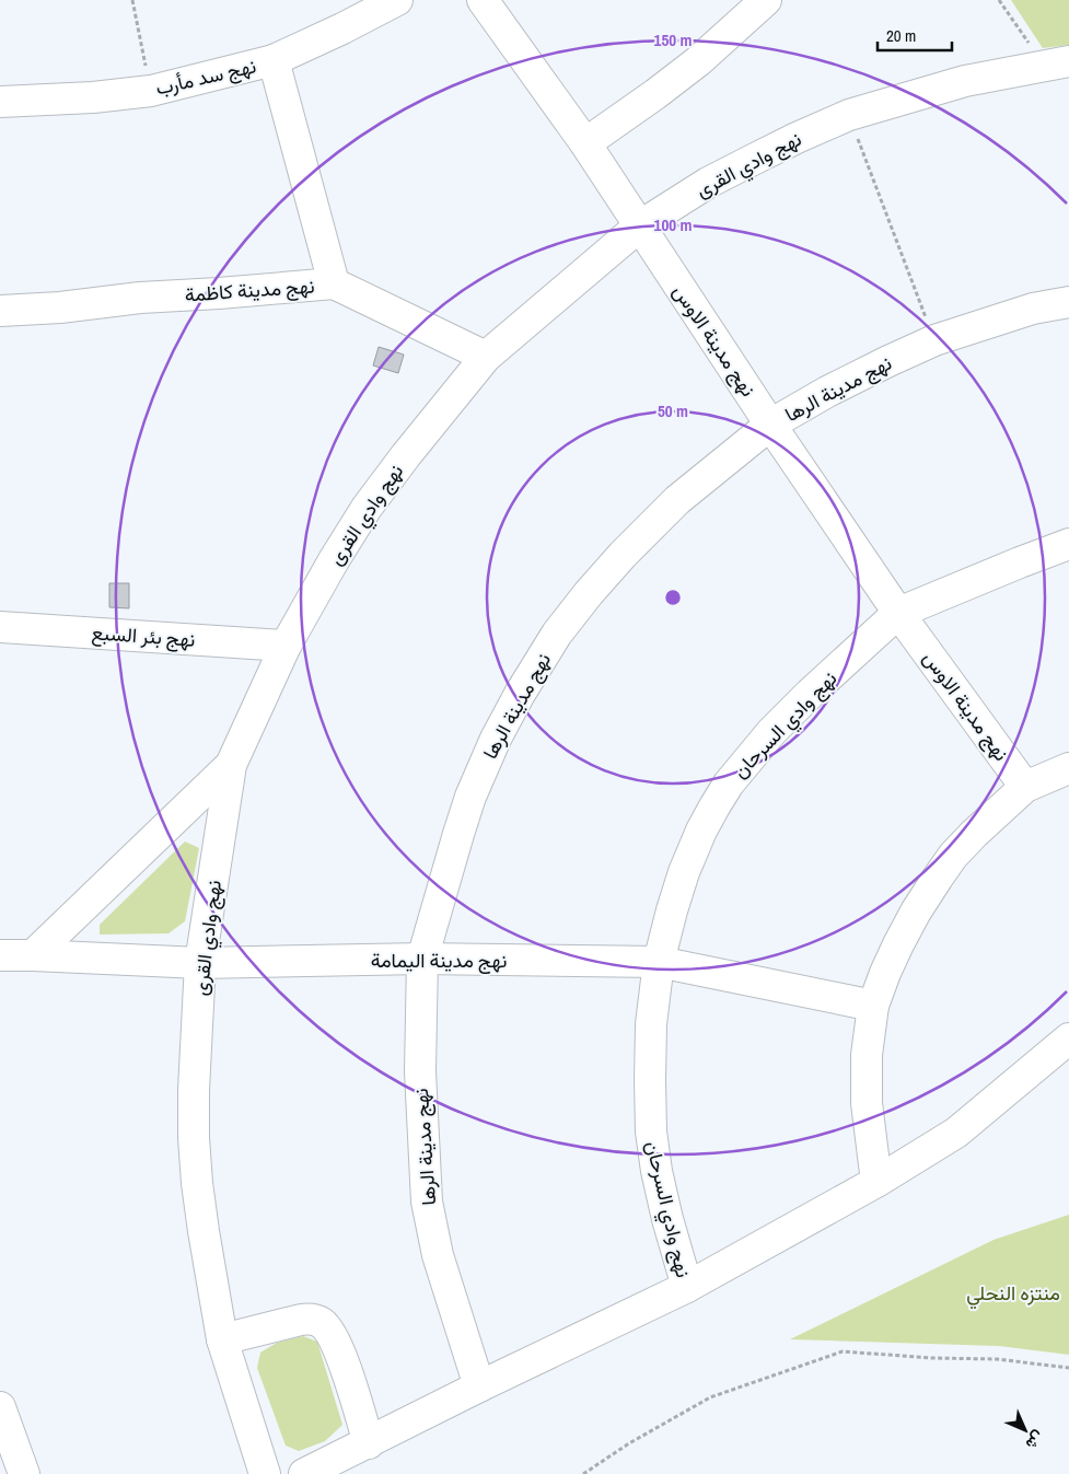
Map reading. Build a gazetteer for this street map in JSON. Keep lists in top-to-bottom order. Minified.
{"streets":{"street":["نهج سد مأرب","نهج وادي القرى","نهج مدينة كاظمة","نهج مدينة الاوس","نهج مدينة الرها","نهج بئر السبع","نهج وادي السرحان","نهج مدينة اليمامة"]},"crossings":[["نهج سد مأرب","نهج مدينة كاظمة"],["نهج وادي القرى","نهج مدينة الاوس"],["نهج وادي القرى","نهج بئر السبع"],["نهج وادي القرى","نهج مدينة اليمامة"],["نهج مدينة الاوس","نهج مدينة الرها"],["نهج مدينة الاوس","نهج وادي السرحان"],["نهج مدينة الرها","نهج مدينة اليمامة"],["نهج وادي السرحان","نهج مدينة اليمامة"]],"parks":["منتزه النحلي"],"scale_bar":"20 m","north":"bottom right","rings":["150 m","100 m","50 m"]}
